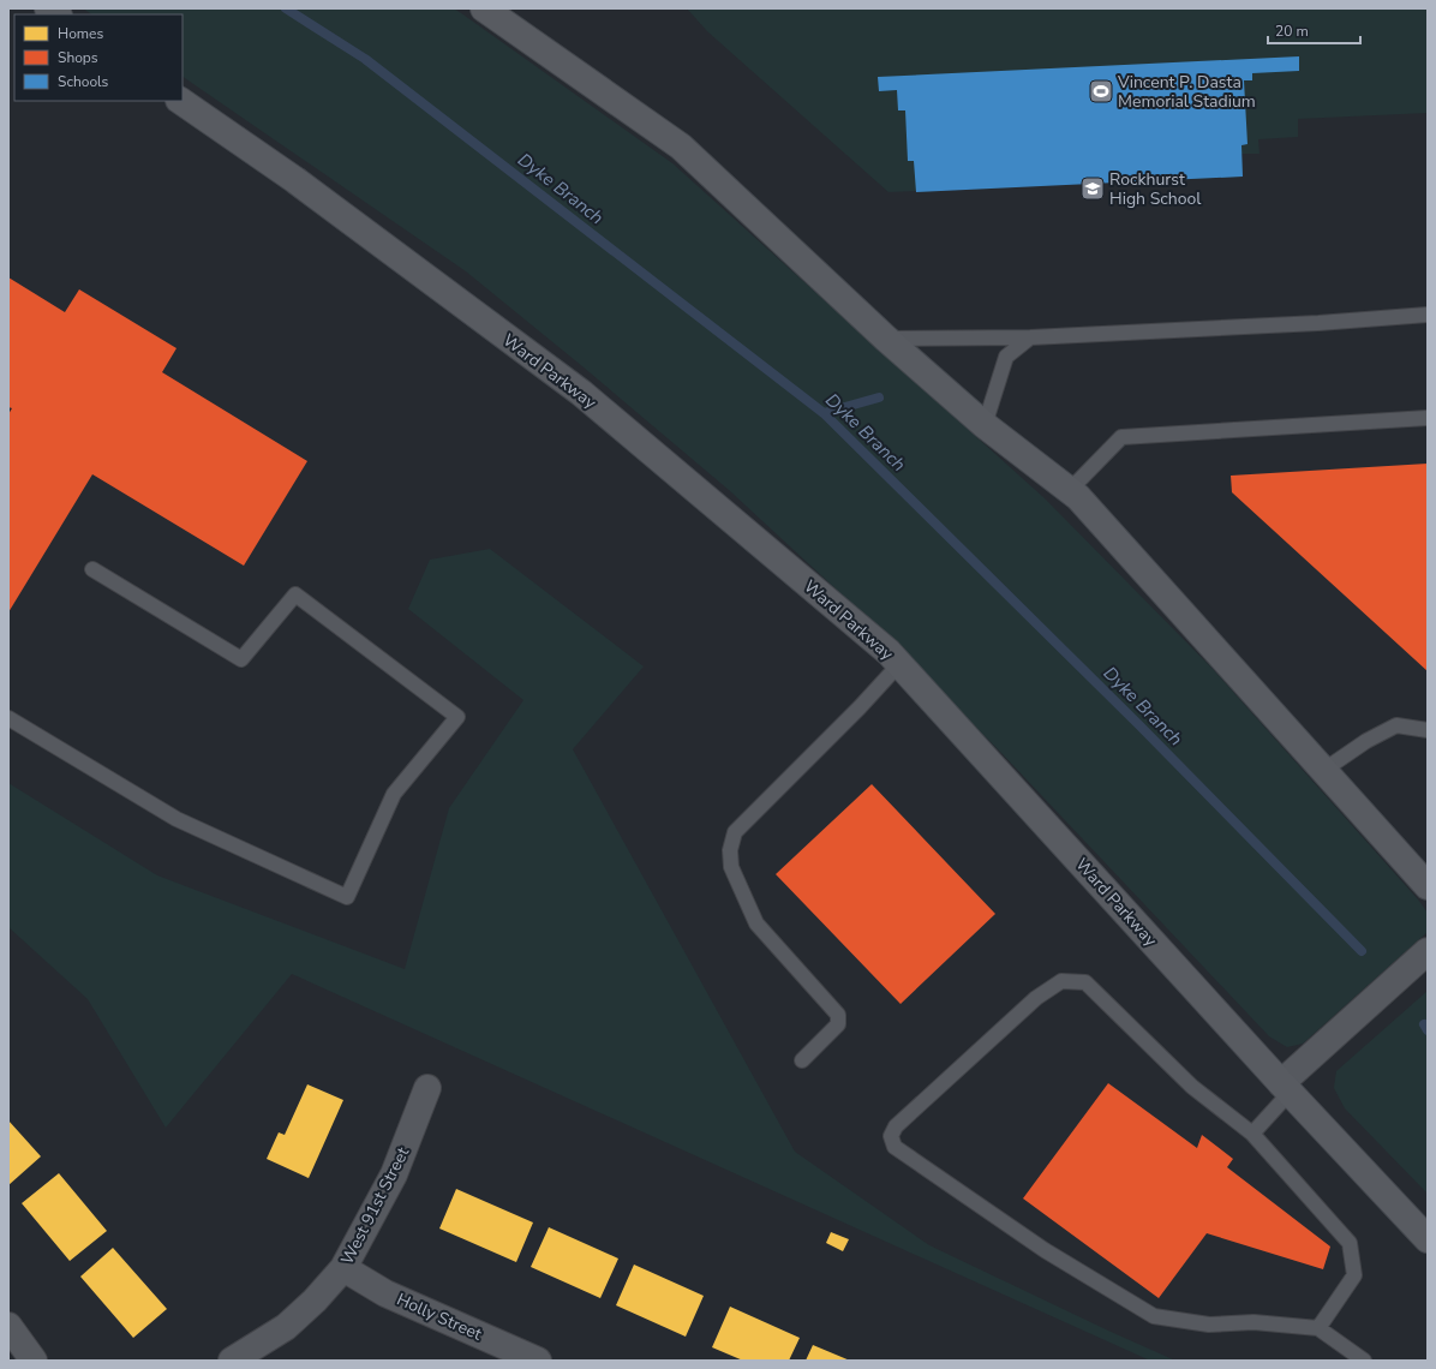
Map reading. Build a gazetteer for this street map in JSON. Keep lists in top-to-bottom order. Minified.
{"streets":{"main road":["Ward Parkway"],"street":["West 91st Street","Holly Street"]},"crossings":[["West 91st Street","Holly Street"]],"water":["Dyke Branch"],"places":{"sports":["Vincent P. Dasta Memorial Stadium"],"school or university":["Rockhurst High School"]},"legend":["Homes","Shops","Schools"],"scale_bar":"20 m"}
